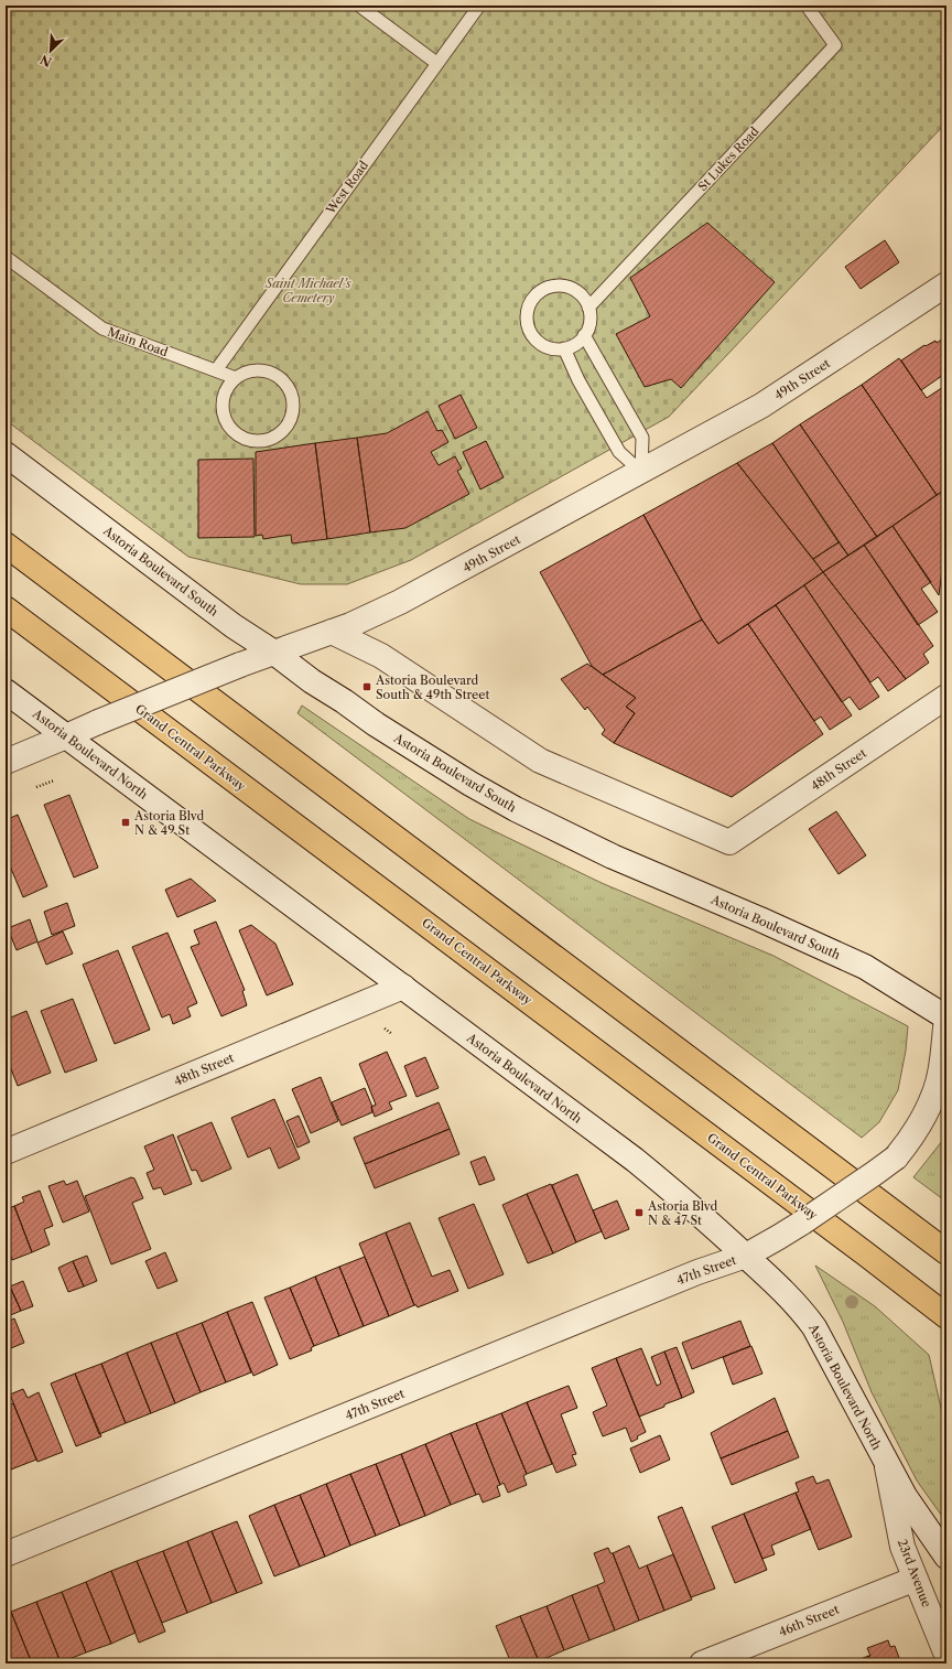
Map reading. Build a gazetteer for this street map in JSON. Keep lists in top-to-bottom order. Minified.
{"streets":{"highway":["Grand Central Parkway"],"street":["49th Street","Astoria Boulevard South","Astoria Boulevard North","48th Street","47th Street","23rd Avenue","46th Street"],"lane":["St Lukes Road","West Road","Main Road"]},"crossings":[["West Road","Main Road"],["49th Street","Astoria Boulevard South"],["49th Street","Astoria Boulevard North"],["49th Street","48th Street"],["Astoria Boulevard South","47th Street"],["Astoria Boulevard North","48th Street"],["Astoria Boulevard North","47th Street"],["Astoria Boulevard North","23rd Avenue"],["23rd Avenue","46th Street"]],"parks":["Saint Michael’s Cemetery"],"places":{"transit":["Astoria Boulevard South & 49th Street","Astoria Blvd N & 49 St","Astoria Blvd N & 47 St"]},"north":"bottom left"}
